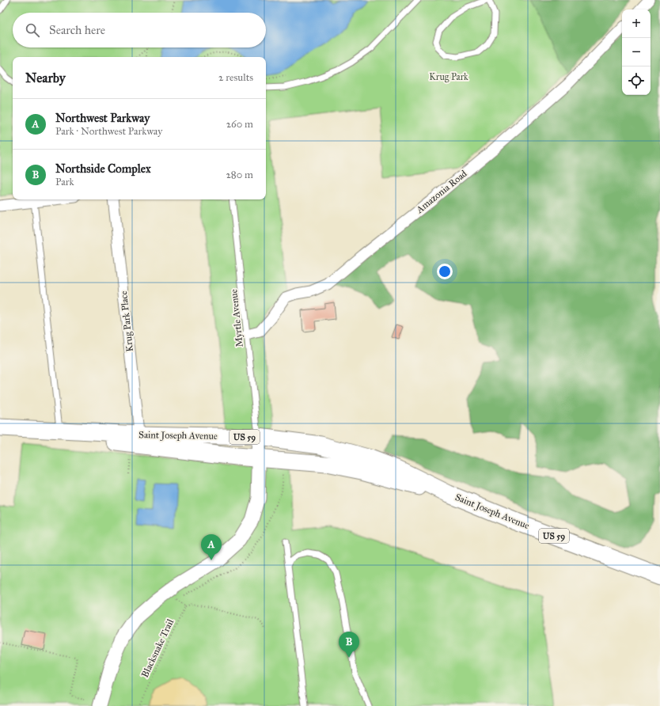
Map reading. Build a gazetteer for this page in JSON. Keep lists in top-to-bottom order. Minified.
{"streets":{"main road":["Saint Joseph Avenue","US 59"],"street":["Amazonia Road","Krug Park Place"],"lane":["Myrtle Avenue"],"path":["Blacksnake Trail"]},"crossings":[["Amazonia Road","Myrtle Avenue"],["Myrtle Avenue","Saint Joseph Avenue"],["Krug Park Place","Saint Joseph Avenue"]],"parks":["Krug Park"],"page":{"map_buttons":["+","−"],"search":"Search here","heading":["Nearby","2 results"],"list":[{"mark":"A","name":"Northwest Parkway","note":"Park · Northwest Parkway","value":"260 m"},{"mark":"B","name":"Northside Complex","note":"Park","value":"280 m"}],"pins":["A","B"]}}
